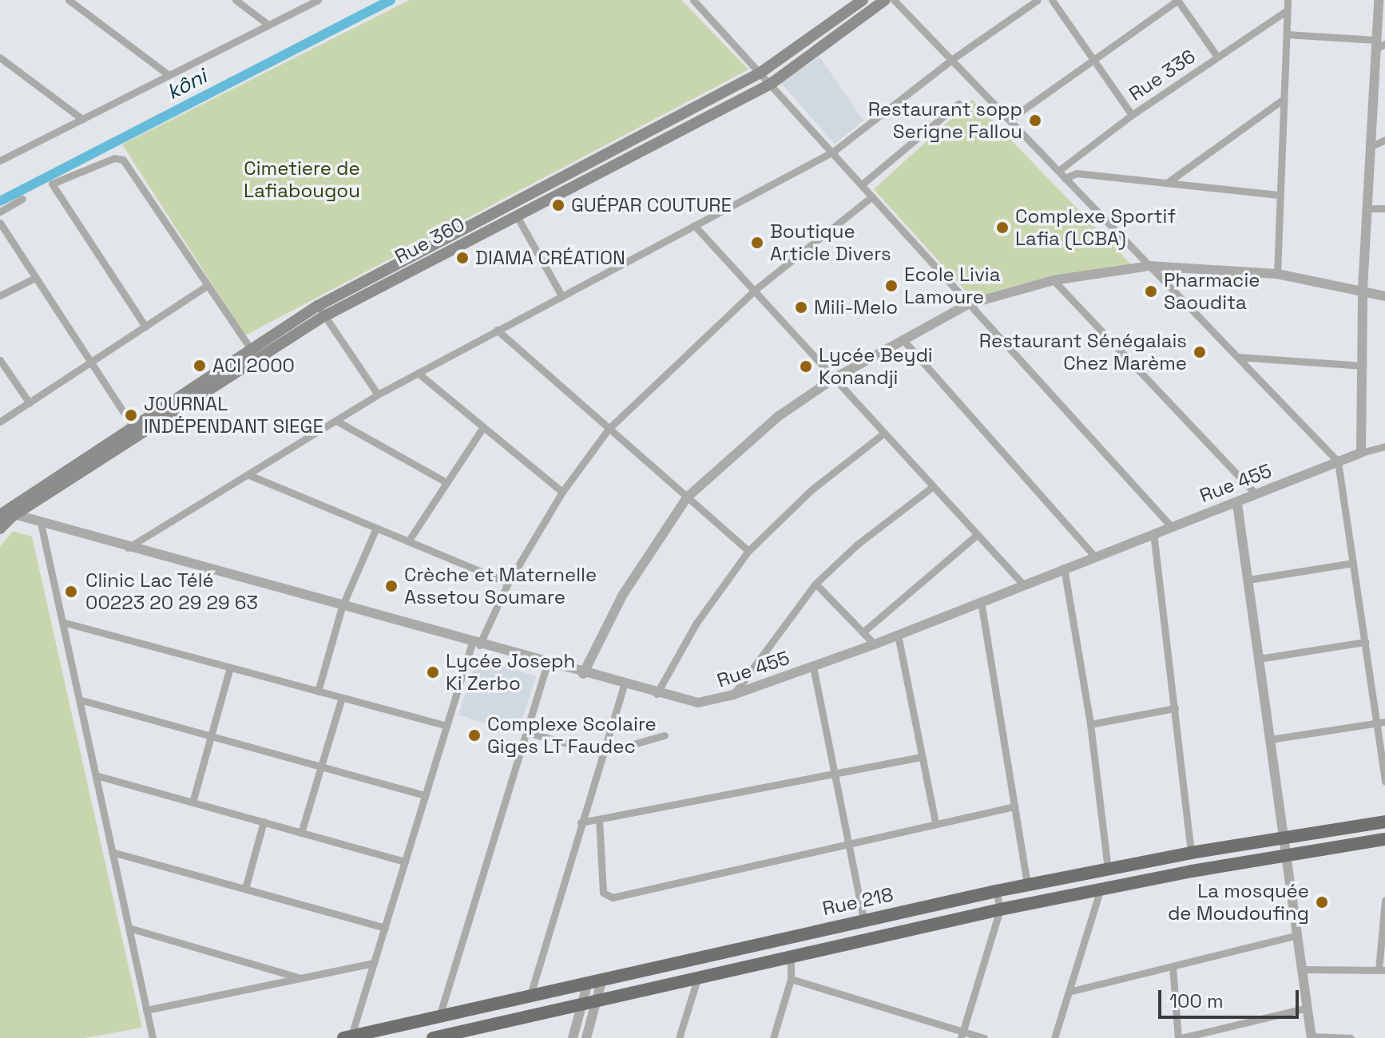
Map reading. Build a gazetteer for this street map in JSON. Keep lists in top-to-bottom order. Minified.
{"streets":{"highway":["Rue 218"],"main road":["Rue 360"],"street":["Rue 336","Rue 455"]},"water":["kôni"],"parks":["Cimetiere de Lafiabougou"],"places":["Restaurant sopp Serigne Fallou","GUÉPAR COUTURE","Complexe Sportif Lafia (LCBA)","Boutique Article Divers","DIAMA CRÉATION","Ecole Livia Lamoure","Pharmacie Saoudita","Mili-Melo","Restaurant Sénégalais Chez Marème","ACI 2000","Lycée Beydi Konandji","JOURNAL INDÉPENDANT SIEGE","Crèche et Maternelle Assetou Soumare","Clinic Lac Télé 00223 20 29 29 63","Lycée Joseph Ki Zerbo","Complexe Scolaire Giges LT Faudec","La mosquée de Moudoufing"],"scale_bar":"100 m"}
